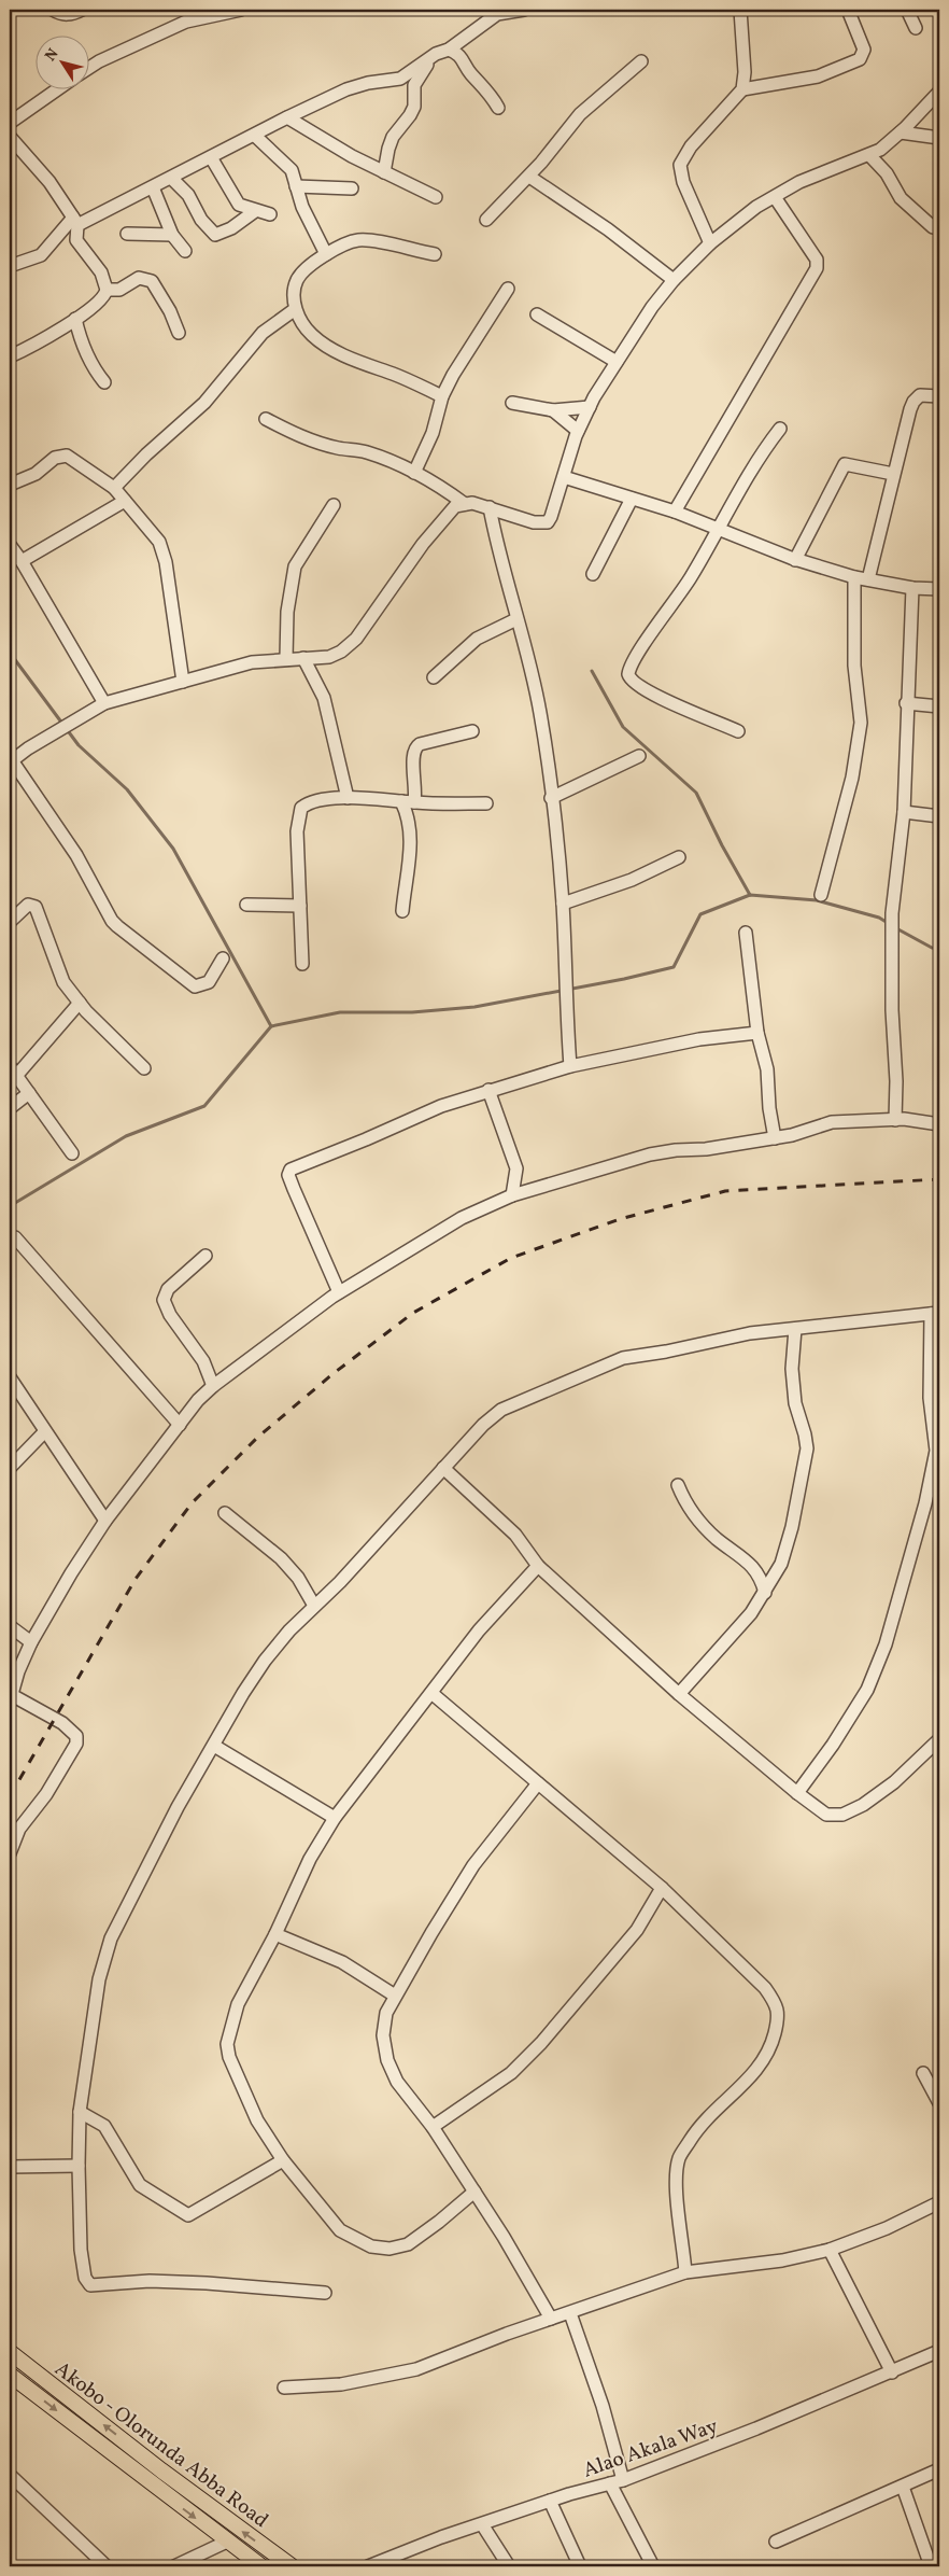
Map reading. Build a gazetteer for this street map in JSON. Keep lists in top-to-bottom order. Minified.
{"streets":{"main road":["Akobo - Olorunda Abba Road"],"street":["Alao Akala Way"]},"north":"top left"}
